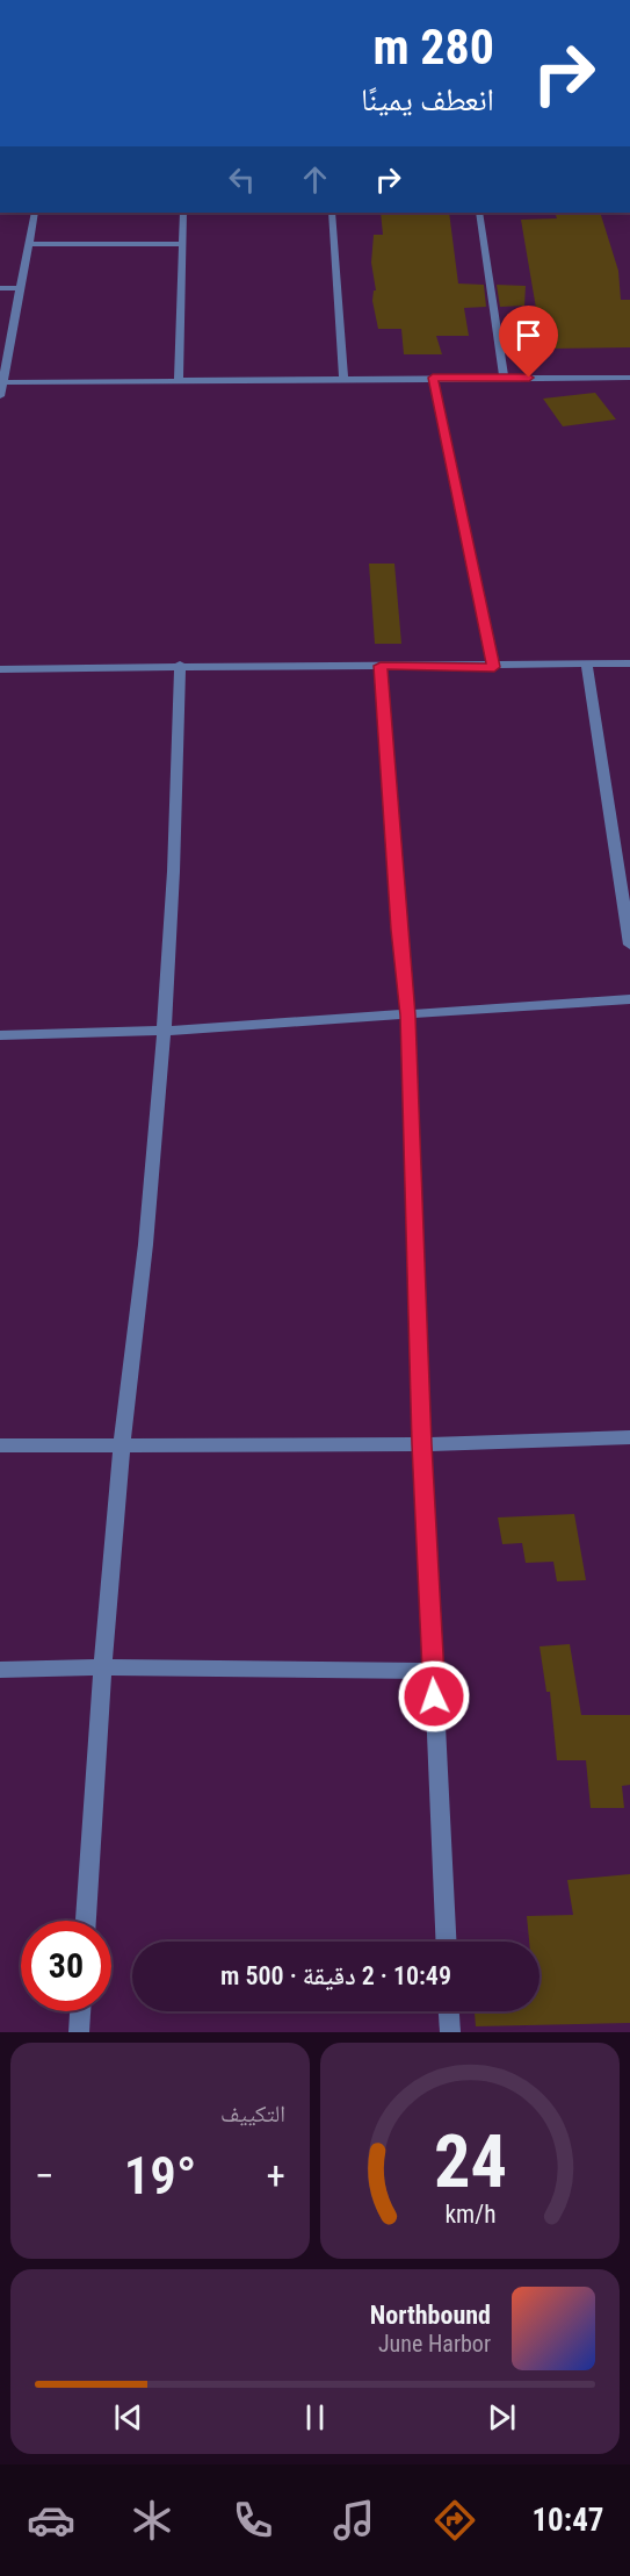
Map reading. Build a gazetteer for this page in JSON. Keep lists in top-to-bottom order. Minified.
{"page":{"turn":["280 m","انعطف يمينًا"],"limit":"30","trip":"10:49 · 2 دقيقة · 500 m","tile":"التكييف","heat":["−","19°","+"],"song":["Northbound","June Harbor"],"tabs":"10:47","gauge":["24","km/h"]}}
